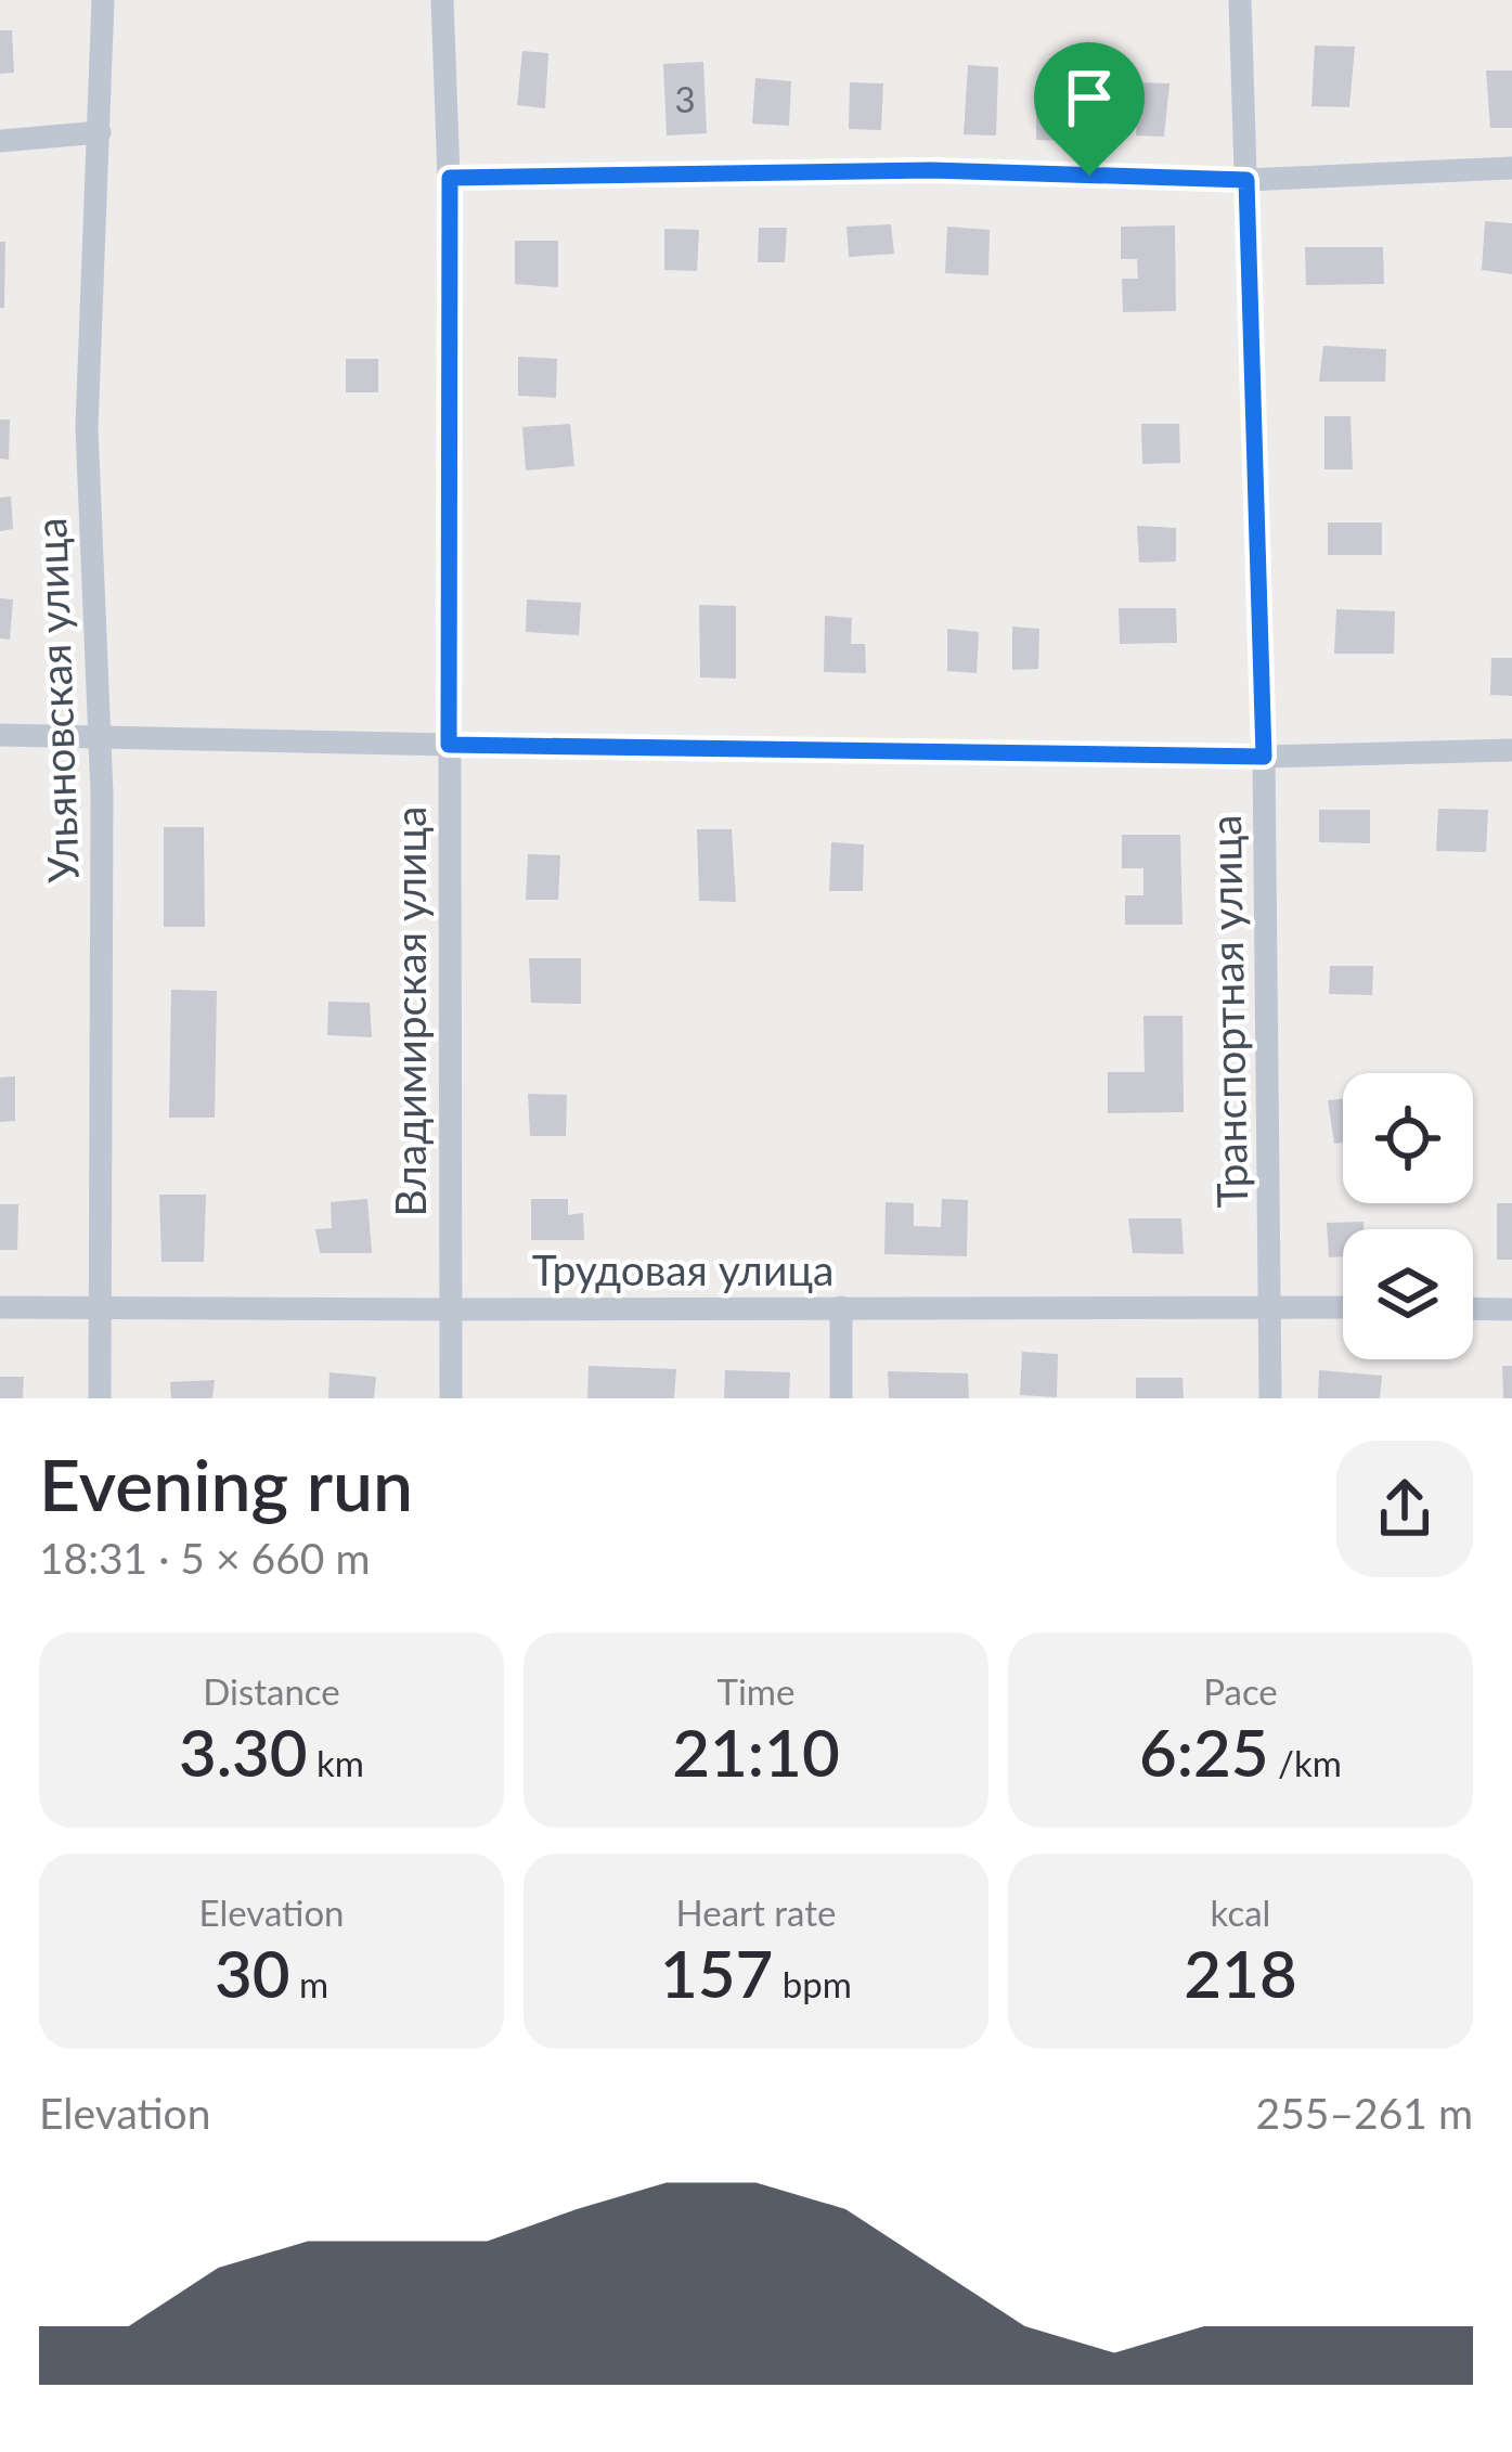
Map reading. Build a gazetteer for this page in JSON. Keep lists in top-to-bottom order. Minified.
{"streets":{"street":["Ульяновская улица","Владимирская улица","Транспортная улица","Трудовая улица"]},"crossings":[["Ульяновская улица","Трудовая улица"],["Владимирская улица","Трудовая улица"],["Транспортная улица","Трудовая улица"]],"house_numbers":["3"],"page":{"heading":["Evening run","18:31 · 5 × 660 m"],"stats":[["Distance","3.30 km"],["Time","21:10"],["Pace","6:25 /km"],["Elevation","30 m"],["Heart rate","157 bpm"],["kcal","218"]],"chart":["Elevation","255–261 m"]}}
